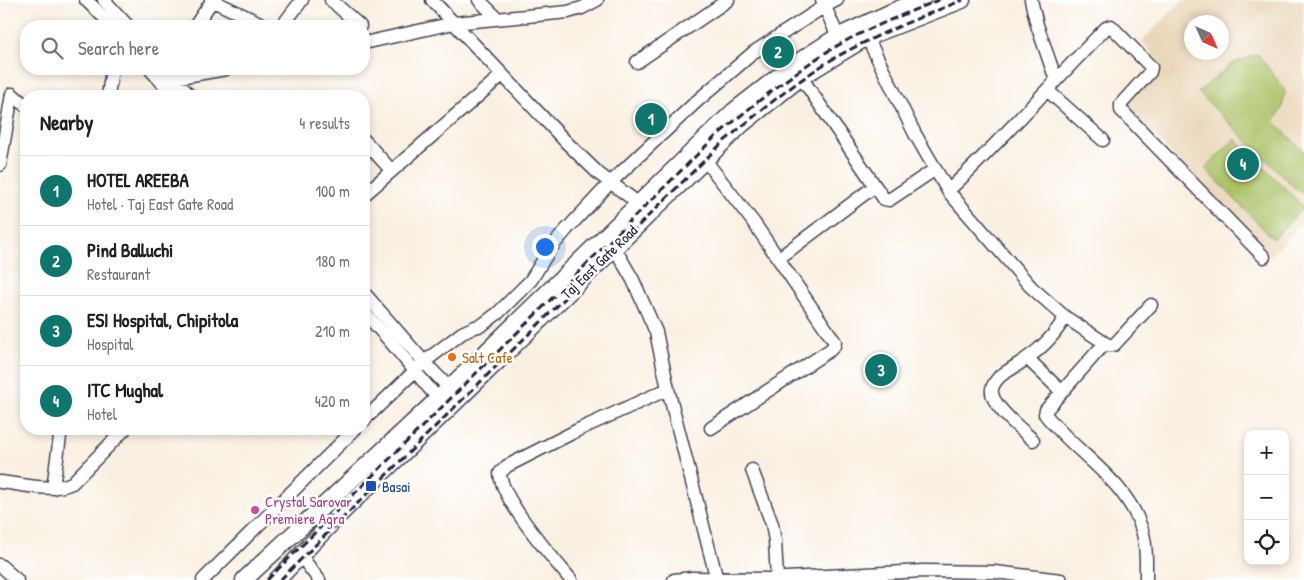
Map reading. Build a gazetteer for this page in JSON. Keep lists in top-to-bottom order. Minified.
{"streets":{"main road":["Taj East Gate Road"]},"places":{"other":["Salt Cafe","Crystal Sarovar Premiere Agra"],"transit":["Basai"]},"north":"bottom right","page":{"search":"Search here","pins":["2","1","4","3"],"heading":["Nearby","4 results"],"list":[{"mark":"1","name":"HOTEL AREEBA","note":"Hotel · Taj East Gate Road","value":"100 m"},{"mark":"2","name":"Pind Balluchi","note":"Restaurant","value":"180 m"},{"mark":"3","name":"ESI Hospital, Chipitola","note":"Hospital","value":"210 m"},{"mark":"4","name":"ITC Mughal","note":"Hotel","value":"420 m"}],"map_buttons":["+","−"]}}
